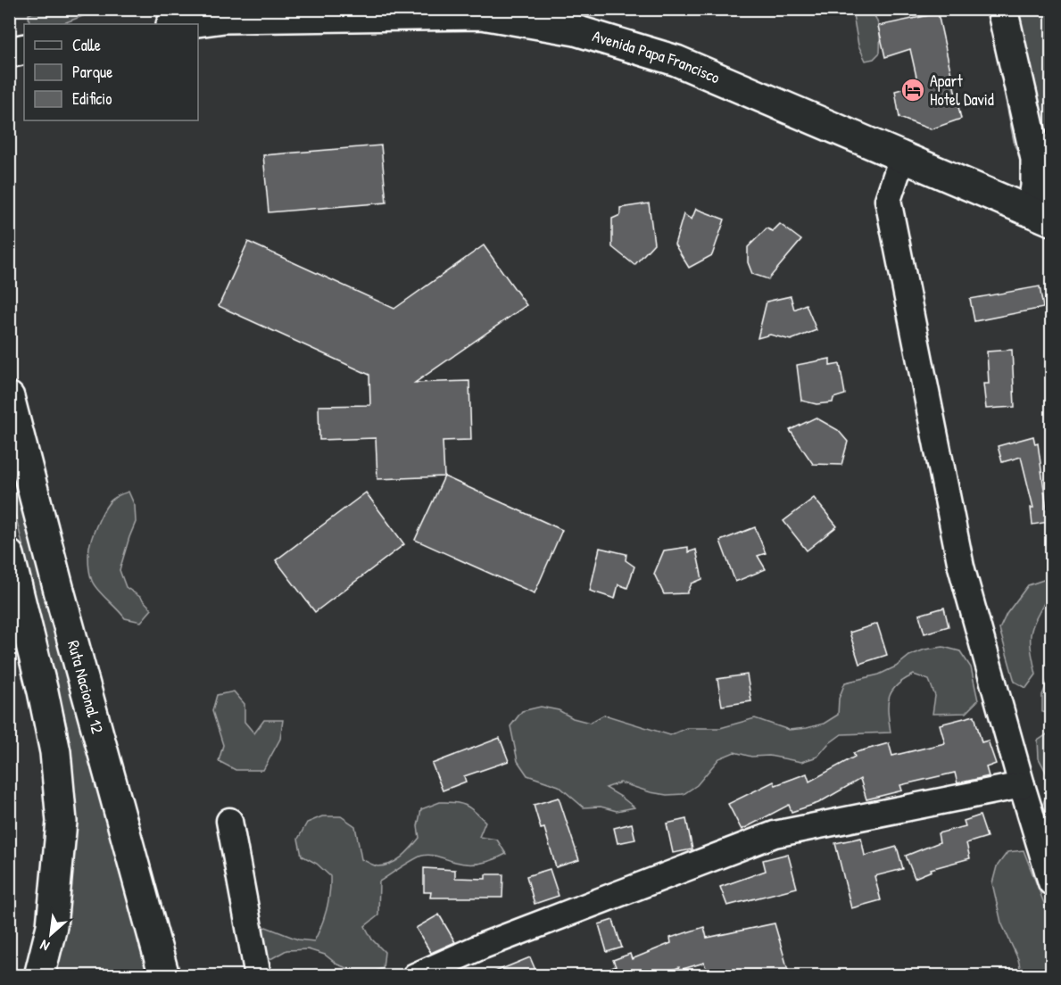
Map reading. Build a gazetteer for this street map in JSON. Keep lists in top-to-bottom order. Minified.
{"streets":{"main road":["Avenida Papa Francisco","Ruta Nacional 12"]},"places":{"hotel":["Apart Hotel David"]},"legend":["Calle","Parque","Edificio"],"north":"bottom left"}
